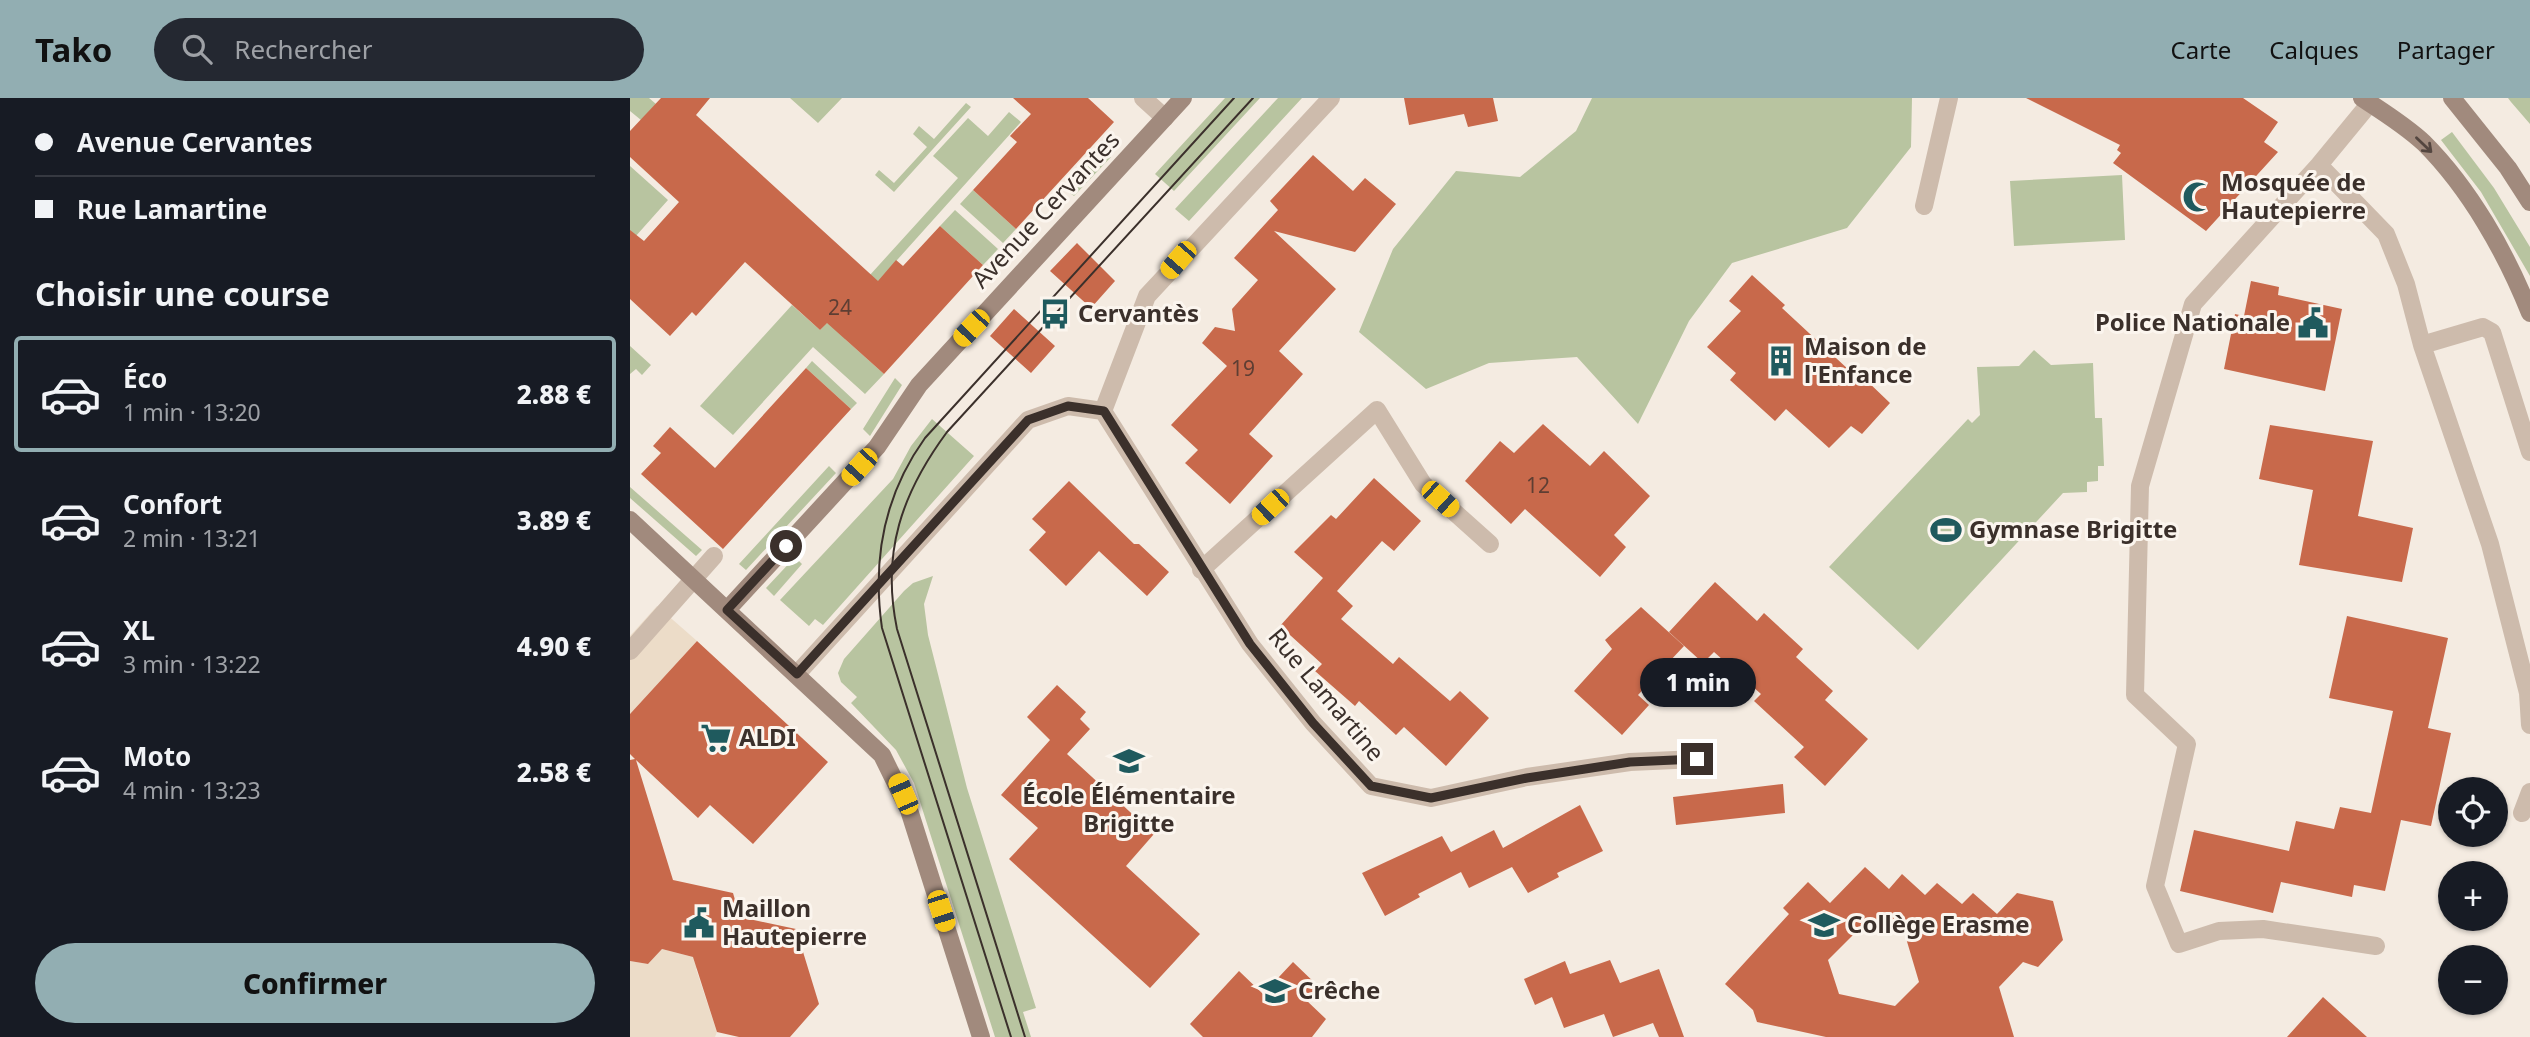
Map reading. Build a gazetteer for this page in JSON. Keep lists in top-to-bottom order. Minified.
{"streets":{"street":["Avenue Cervantes","Rue Lamartine"]},"places":{"mosque":["Mosquée de Hautepierre"],"bus stop":["Cervantès"],"public building":["Police Nationale","Maillon Hautepierre"],"building":["Maison de l'Enfance"],"sports":["Gymnase Brigitte"],"supermarket":["ALDI"],"school or university":["École Élémentaire Brigitte","Collège Erasme","Crêche"]},"house_numbers":["24","19","12"],"page":{"header":"Tako","search":"Rechercher","nav":["Carte","Calques","Partager"],"banner":["Avenue Cervantes","Rue Lamartine"],"heading":"Choisir une course","list":[{"name":"Éco","note":"1 min · 13:20","value":"2.88 €"},{"name":"Confort","note":"2 min · 13:21","value":"3.89 €"},{"name":"XL","note":"3 min · 13:22","value":"4.90 €"},{"name":"Moto","note":"4 min · 13:23","value":"2.58 €"}],"bubble":"1 min","map_buttons":["+","−"],"buttons":"Confirmer"}}
